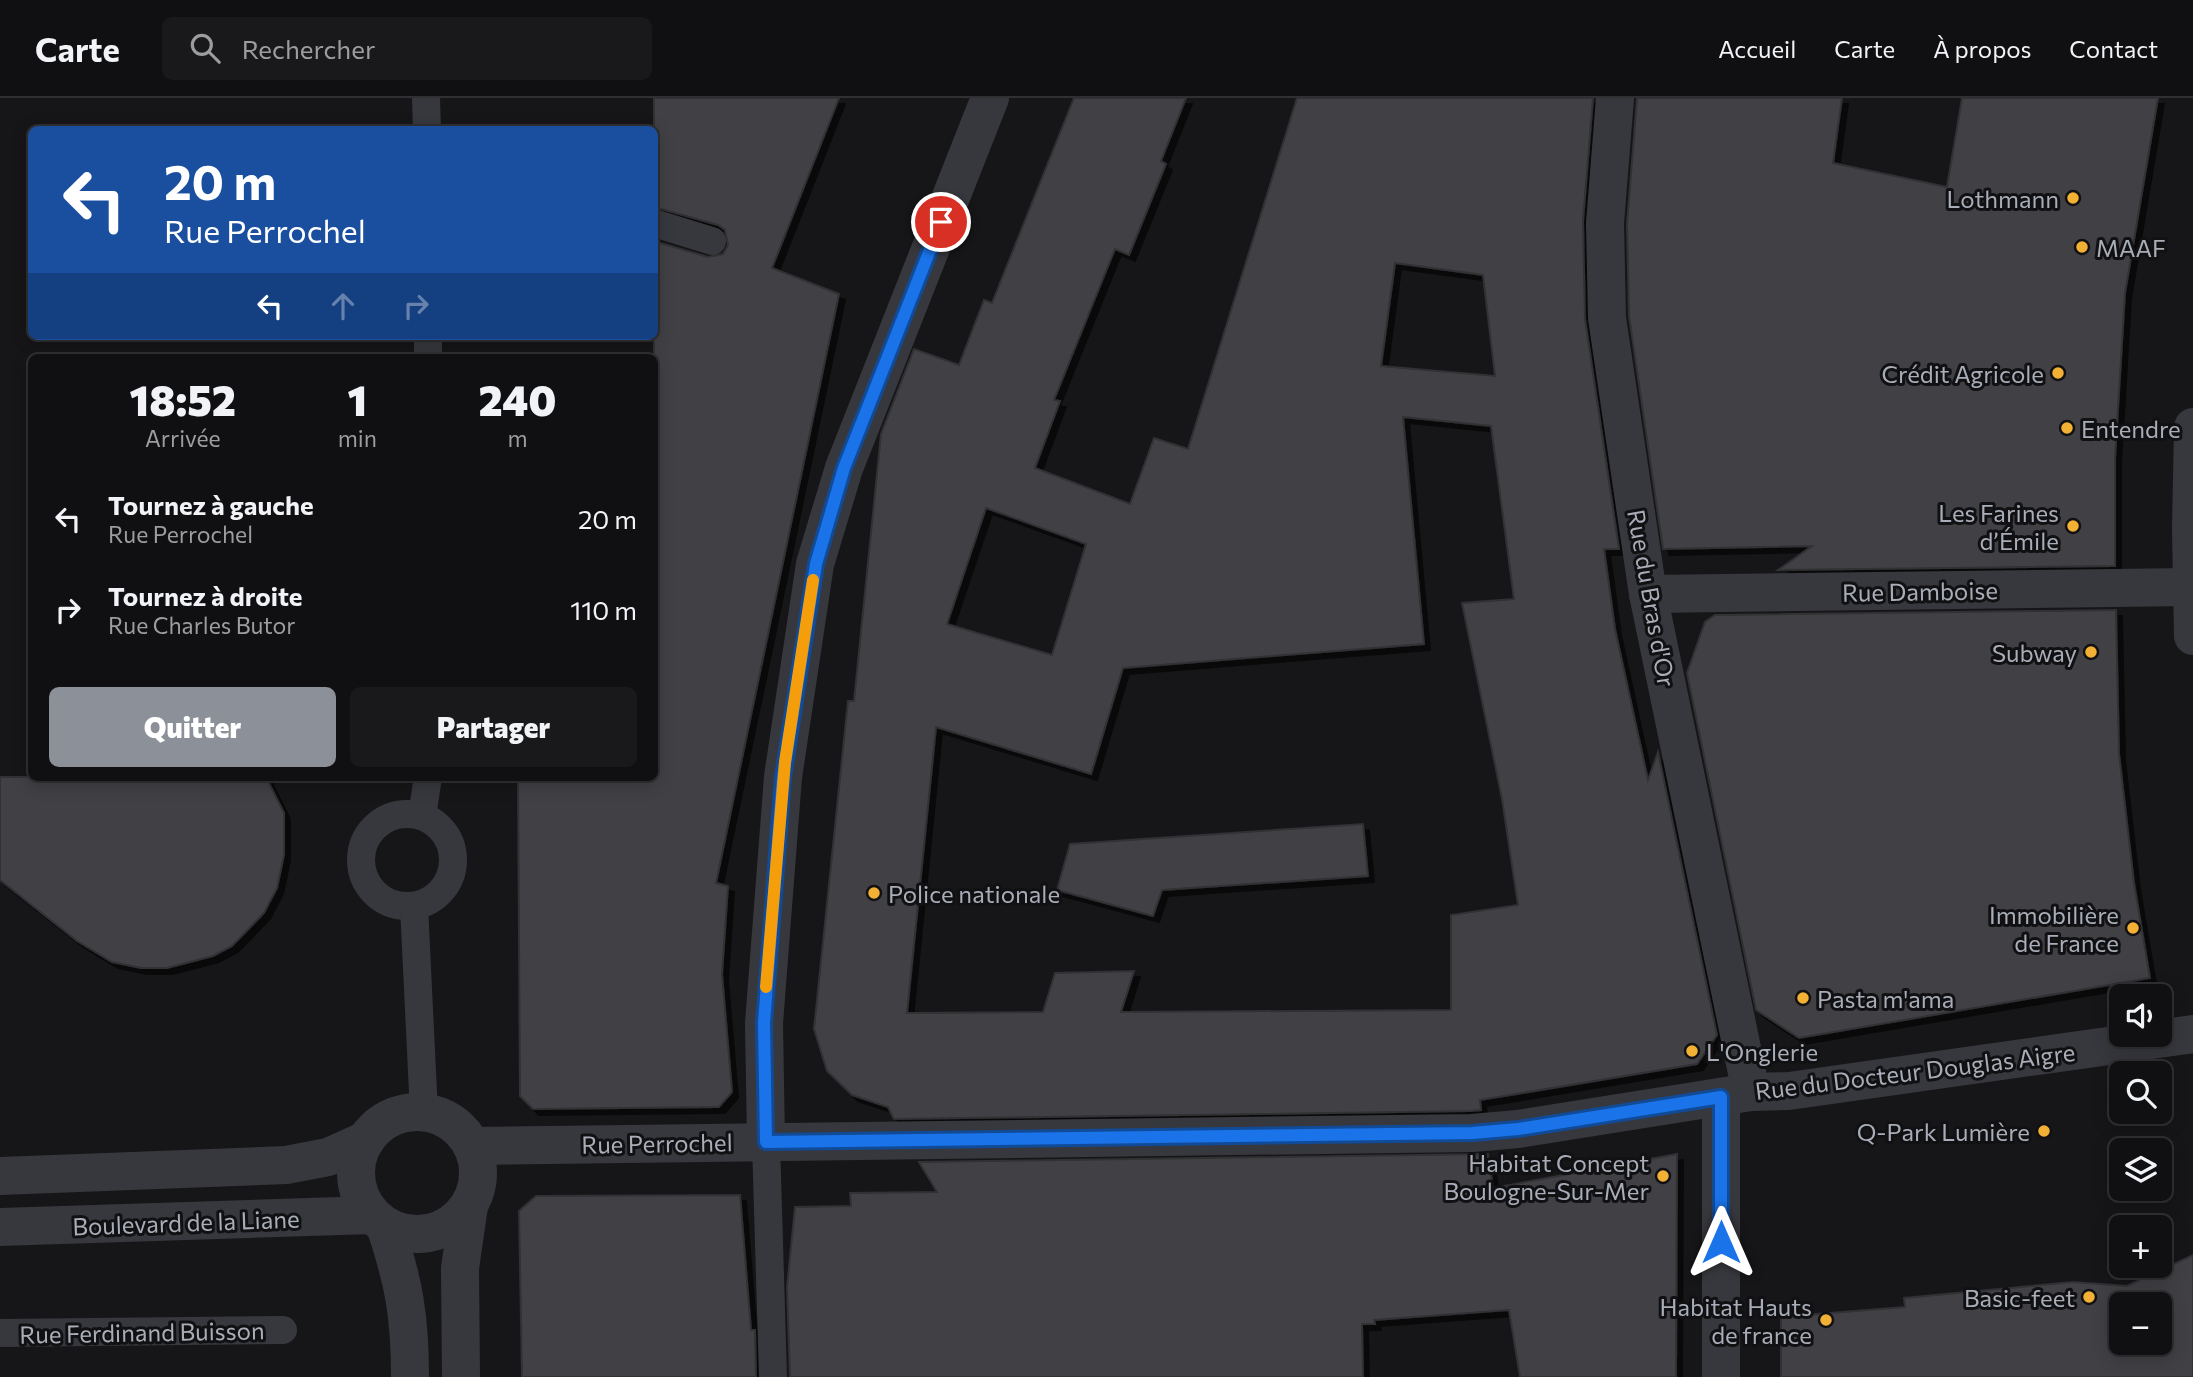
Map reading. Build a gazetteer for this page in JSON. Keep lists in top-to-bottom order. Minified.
{"streets":{"street":["Rue Damboise","Rue du Bras d'Or","Rue du Docteur Douglas Aigre","Rue Perrochel","Boulevard de la Liane"],"lane":["Rue Ferdinand Buisson"]},"crossings":[["Rue Damboise","Rue du Bras d'Or"],["Rue du Bras d'Or","Rue du Docteur Douglas Aigre"],["Rue du Bras d'Or","Rue Perrochel"],["Rue du Docteur Douglas Aigre","Rue Perrochel"],["Rue Perrochel","Boulevard de la Liane"]],"places":["Lothmann","MAAF","Crédit Agricole","Entendre","Les Farines d’Émile","Subway","Police nationale","Immobilière de France","Pasta m'ama","L'Onglerie","Q-Park Lumière","Habitat Concept Boulogne-Sur-Mer","Basic-feet","Habitat Hauts de france"],"page":{"header":"Carte","search":"Rechercher","nav":["Accueil","Carte","À propos","Contact"],"turn":["20 m","Rue Perrochel"],"eta":["18:52","Arrivée","1","min","240","m"],"list":[{"name":"Tournez à gauche","note":"Rue Perrochel","value":"20 m"},{"name":"Tournez à droite","note":"Rue Charles Butor","value":"110 m"}],"buttons":["Quitter","Partager"],"map_buttons":["+","−"]}}
